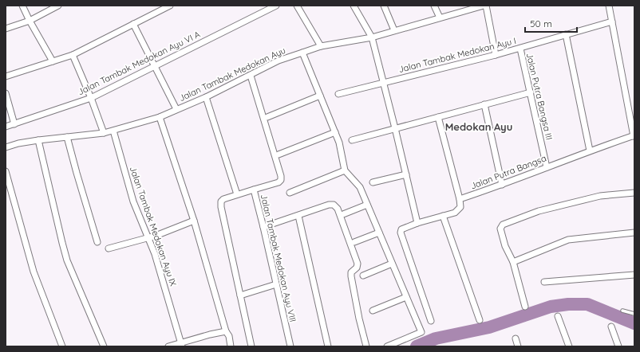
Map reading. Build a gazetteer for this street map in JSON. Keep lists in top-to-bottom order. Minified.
{"streets":{"street":["Jalan Tambak Medokan Ayu I","Jalan Tambak Medokan Ayu VI A","Jalan Tambak Medokan Ayu","Jalan Putra Bangsa III","Jalan Putra Bangsa","Jalan Tambak Medokan Ayu IX","Jalan Tambak Medokan Ayu VIII"]},"crossings":[["Jalan Tambak Medokan Ayu I","Jalan Putra Bangsa III"],["Jalan Tambak Medokan Ayu","Jalan Tambak Medokan Ayu IX"],["Jalan Putra Bangsa III","Jalan Putra Bangsa"]],"districts":["Medokan Ayu"],"scale_bar":"50 m"}
